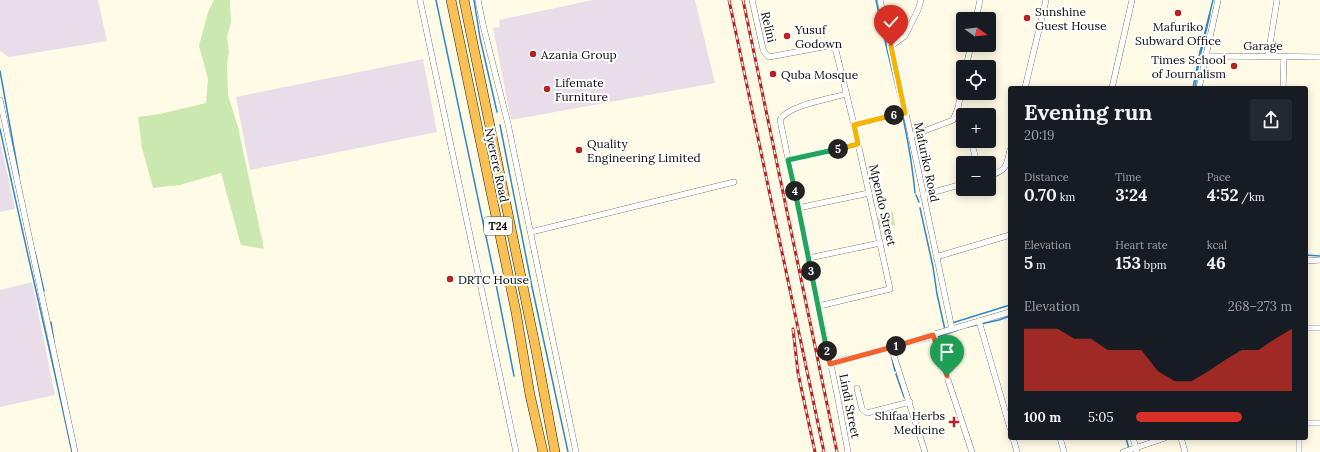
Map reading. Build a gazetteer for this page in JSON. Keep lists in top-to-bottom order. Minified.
{"streets":{"highway":["Nyerere Road","T24"],"street":["Relini","Garage","Mafuriko Road","Mpendo Street","Lindi Street"]},"crossings":[["Relini","Mpendo Street"],["Mpendo Street","Lindi Street"]],"places":{"other":["Mafuriko Subward Office","Sunshine Guest House","Yusuf Godown","Azania Group","Times School of Journalism","Quba Mosque","Lifemate Furniture","Quality Engineering Limited","DRTC House"],"health":["Shifaa Herbs Medicine"]},"north":"right","page":{"map_buttons":["+","−"],"heading":["Evening run","20:19"],"pins":["6","5","4","3","1","2"],"stats":[["Distance","0.70 km"],["Time","3:24"],["Pace","4:52 /km"],["Elevation","5 m"],["Heart rate","153 bpm"],["kcal","46"]],"chart":["Elevation","268–273 m"],"list":[{"name":"100 m","note":"5:05"}]}}
